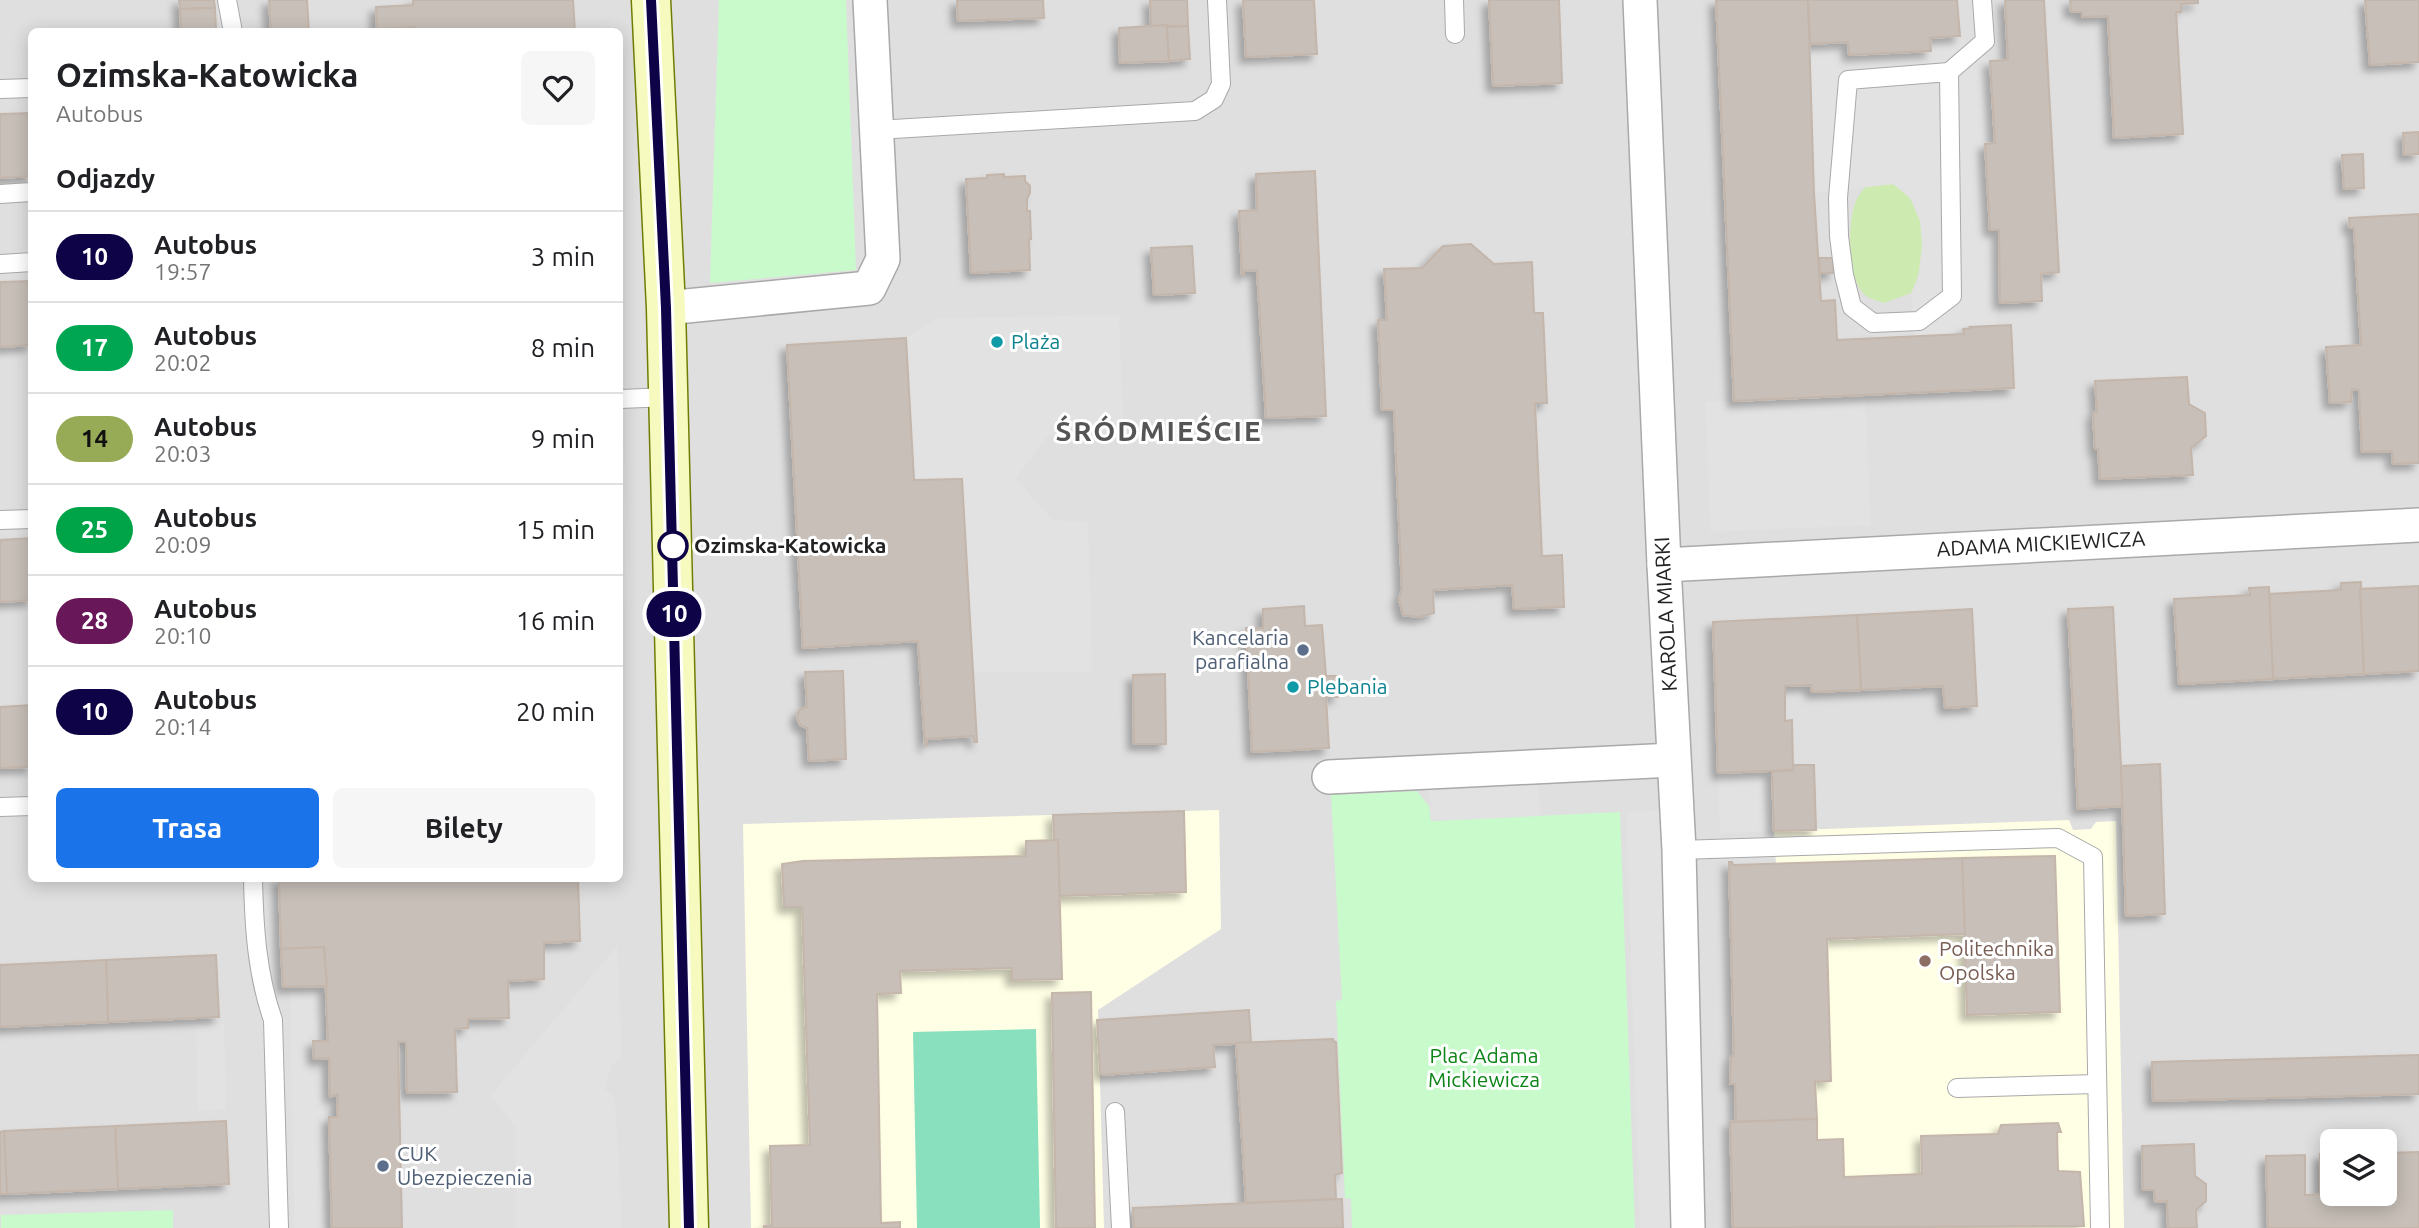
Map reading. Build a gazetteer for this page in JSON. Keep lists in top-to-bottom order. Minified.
{"streets":{"street":["ADAMA MICKIEWICZA","KAROLA MIARKI"]},"crossings":[["ADAMA MICKIEWICZA","KAROLA MIARKI"]],"districts":["ŚRÓDMIEŚCIE"],"parks":["Plac Adama Mickiewicza"],"places":["Plaża","Ozimska-Katowicka","Kancelaria parafialna","Plebania","Politechnika Opolska","CUK Ubezpieczenia"],"lines":["bus line 10"],"page":{"on_map":"10","heading":[["Ozimska-Katowicka","Autobus"],"Odjazdy"],"list":[{"mark":"10","name":"Autobus","note":"19:57","value":"3 min"},{"mark":"17","name":"Autobus","note":"20:02","value":"8 min"},{"mark":"14","name":"Autobus","note":"20:03","value":"9 min"},{"mark":"25","name":"Autobus","note":"20:09","value":"15 min"},{"mark":"28","name":"Autobus","note":"20:10","value":"16 min"},{"mark":"10","name":"Autobus","note":"20:14","value":"20 min"}],"buttons":["Trasa","Bilety"]}}
